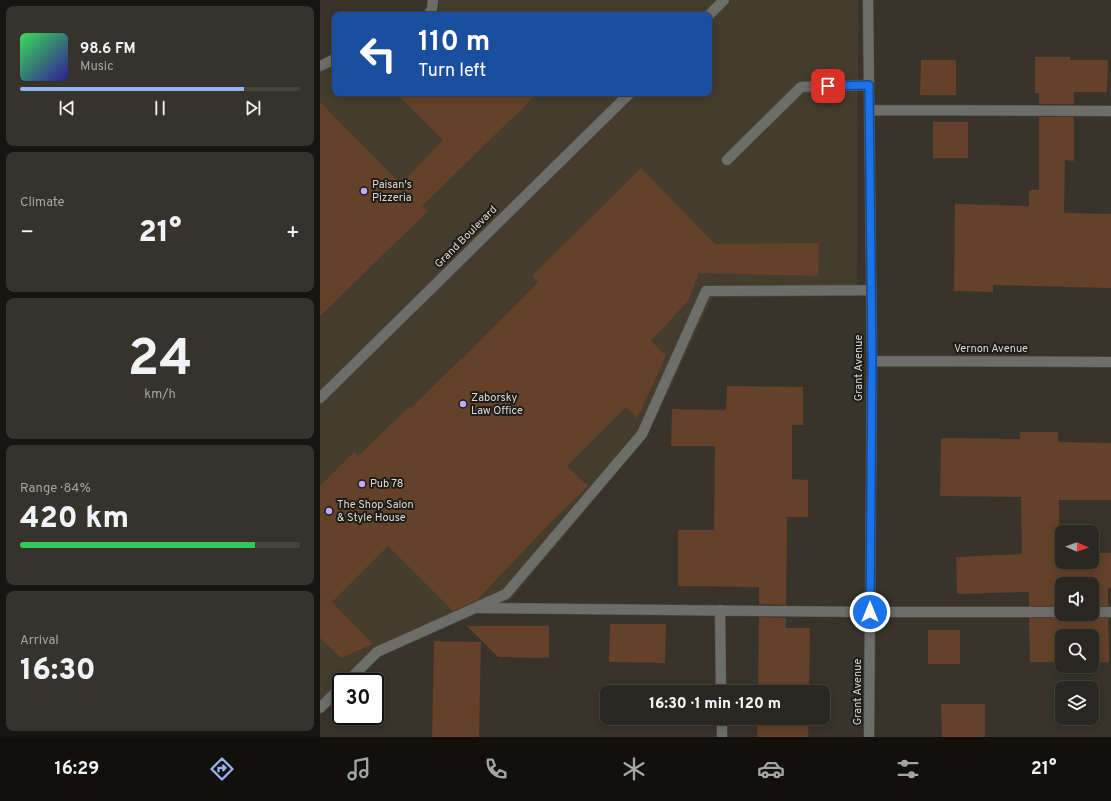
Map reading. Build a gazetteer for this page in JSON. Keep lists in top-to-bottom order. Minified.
{"streets":{"street":["Grand Boulevard","Vernon Avenue","Grant Avenue"]},"crossings":[["Vernon Avenue","Grant Avenue"]],"places":["Paisan's Pizzeria","Zaborsky Law Office","Pub 78","The Shop Salon & Style House"],"north":"right","page":{"turn":["110 m","Turn left"],"song":["98.6 FM","Music"],"tile":["Climate",["24","km/h"],["Range · 84%","420 km"],["Arrival","16:30"]],"heat":["−","21°","+"],"limit":"30","trip":"16:30 · 1 min · 120 m","tabs":["16:29","21°"]}}
